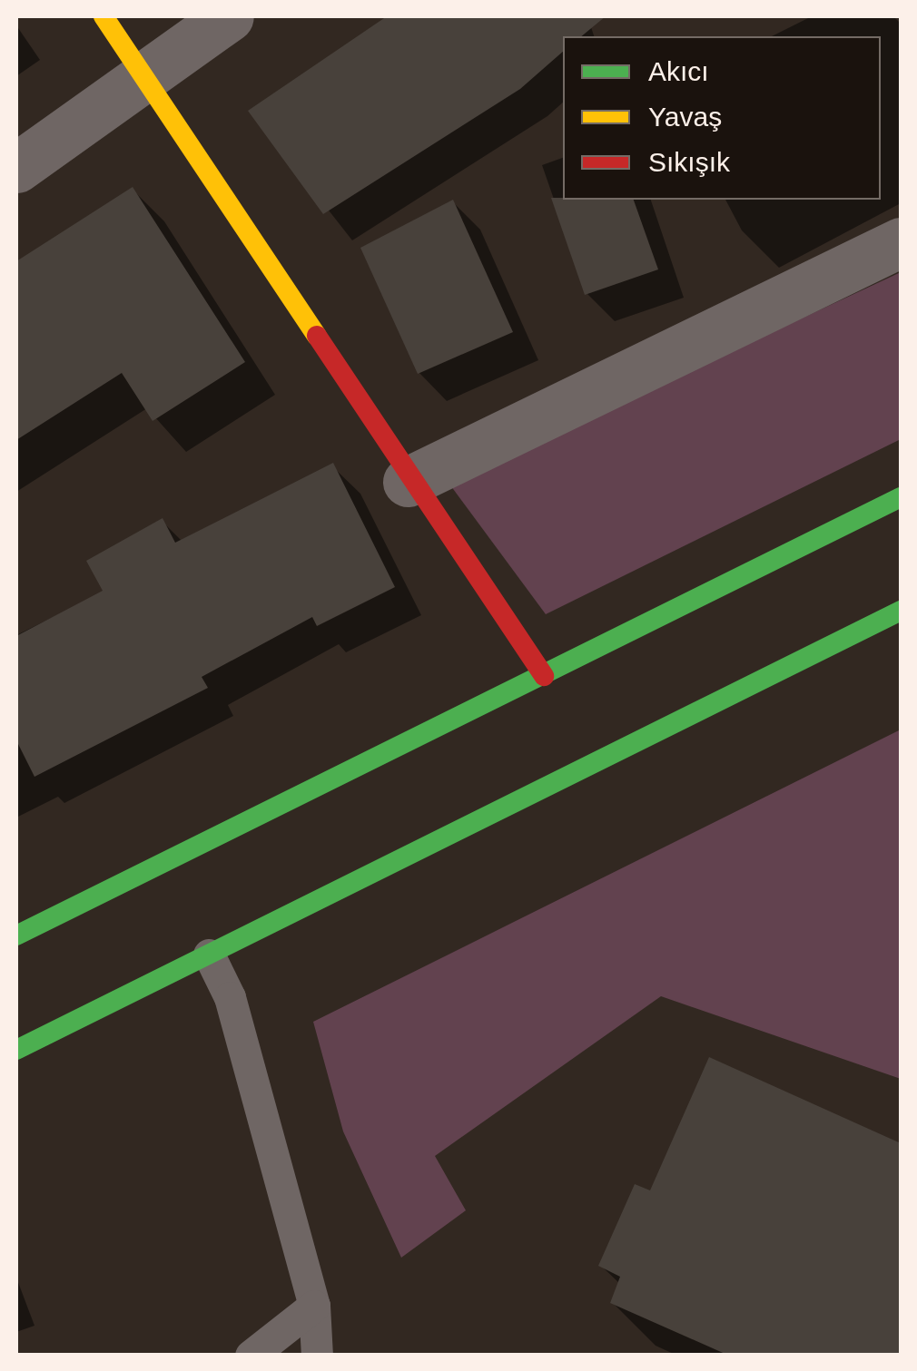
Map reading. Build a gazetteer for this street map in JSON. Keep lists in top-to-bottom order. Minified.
{"legend":["Akıcı","Yavaş","Sıkışık"]}
